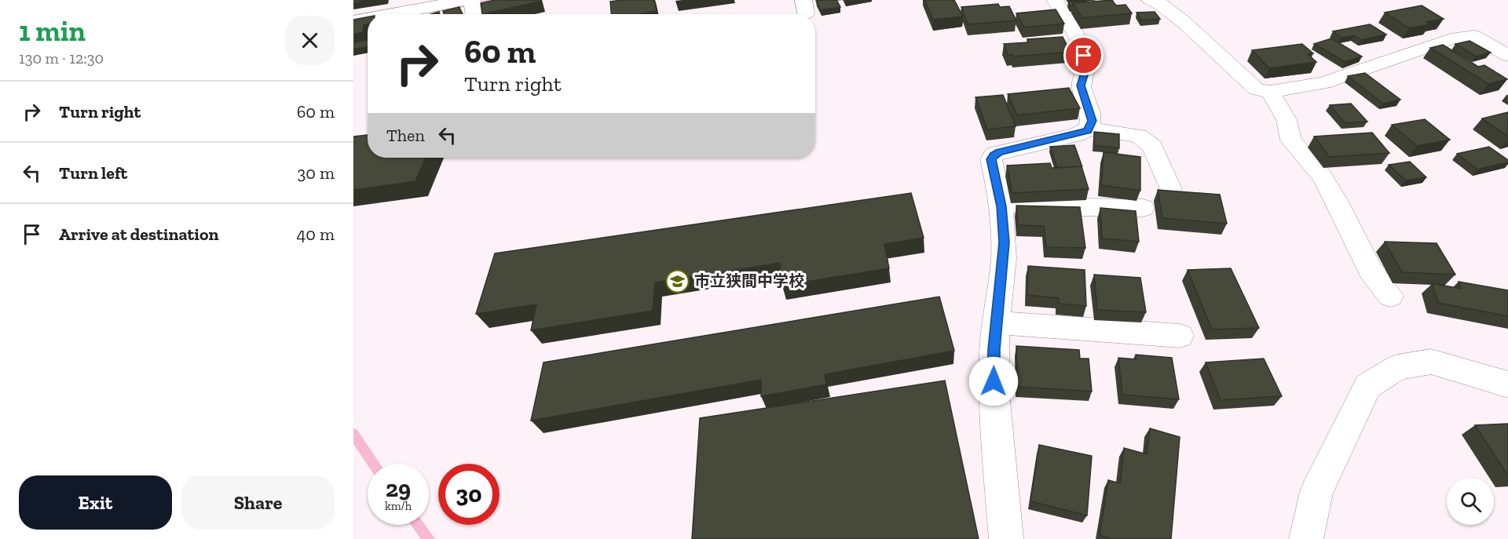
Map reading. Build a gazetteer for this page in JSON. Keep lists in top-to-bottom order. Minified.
{"places":{"school or university":["市立狭間中学校"]},"page":{"heading":["1 min","130 m · 12:30"],"turn":["60 m","Turn right"],"list":[{"name":"Turn right","value":"60 m"},{"name":"Turn left","value":"30 m"},{"name":"Arrive at destination","value":"40 m"}],"then":"Then","speed":"29 km/h","limit":"30","buttons":["Exit","Share"]}}
